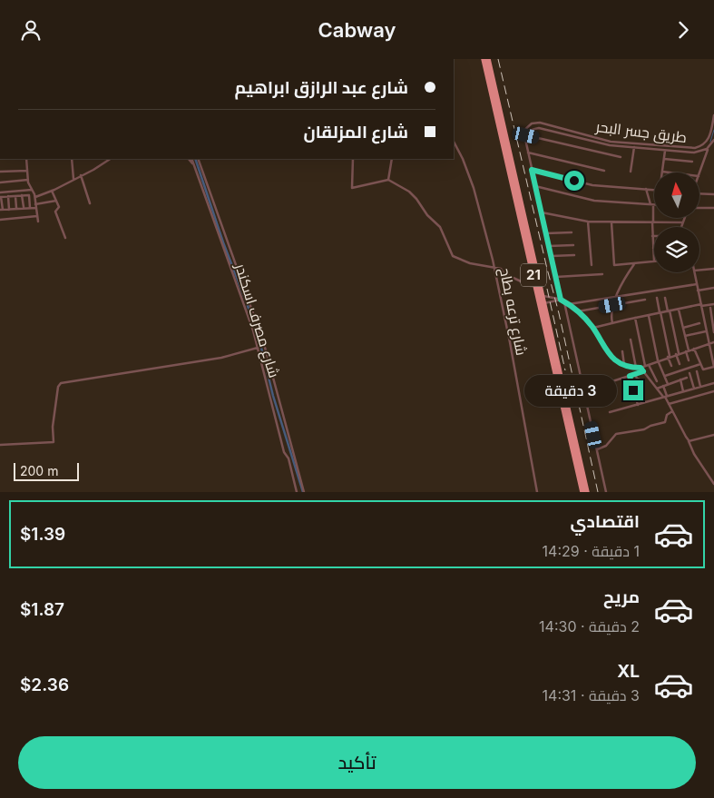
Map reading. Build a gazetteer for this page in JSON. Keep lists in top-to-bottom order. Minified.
{"streets":{"highway":["21"],"street":["طريق جسر البحر","شارع ترعه بطاح","شارع مصرف اسكندر"]},"scale_bar":"200 m","north":"top","page":{"header":"Cabway","banner":["شارع عبد الرازق ابراهيم","شارع المزلقان"],"bubble":"3 دقيقة","scale":"200 m","list":[{"name":"اقتصادي","note":"1 دقيقة · 14:29","value":"$1.39"},{"name":"مريح","note":"2 دقيقة · 14:30","value":"$1.87"},{"name":"XL","note":"3 دقيقة · 14:31","value":"$2.36"}],"buttons":"تأكيد"}}
